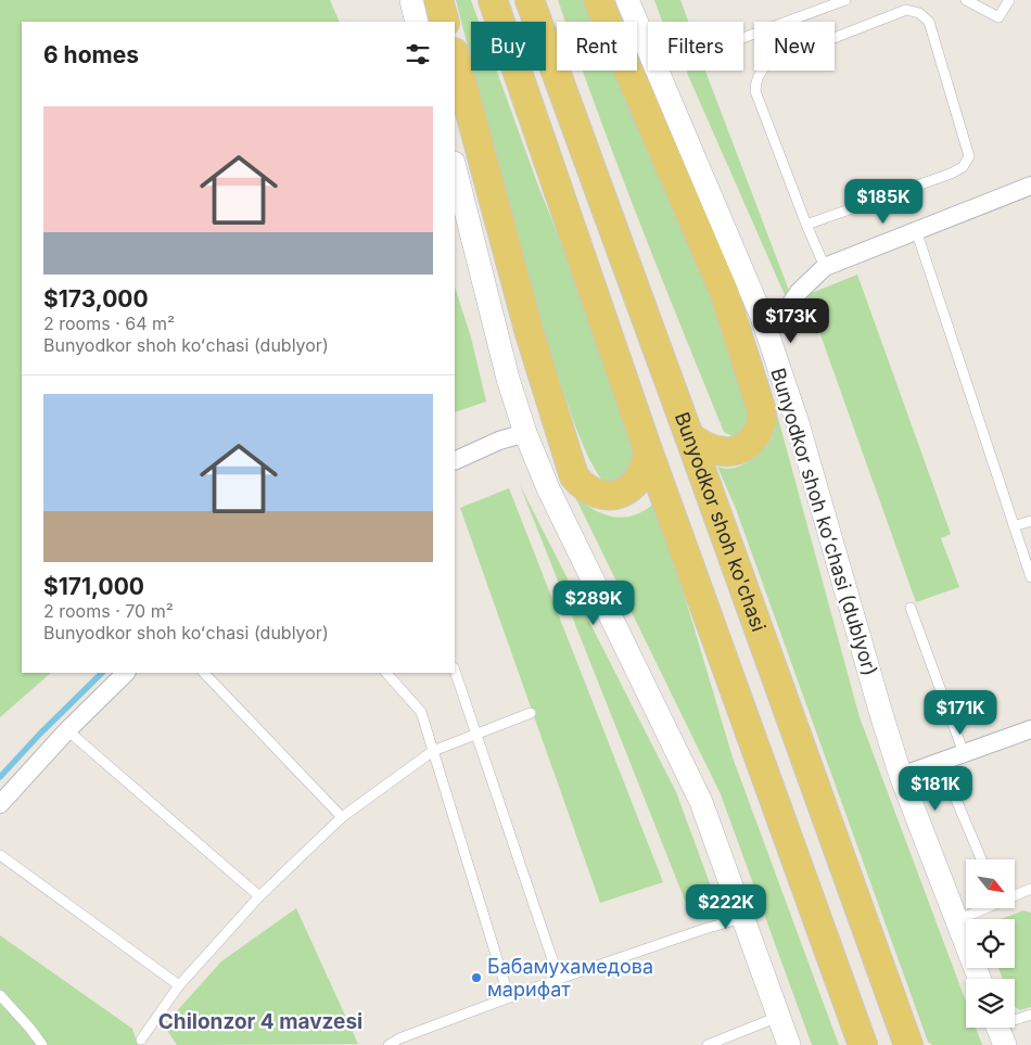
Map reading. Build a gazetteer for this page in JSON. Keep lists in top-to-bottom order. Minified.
{"streets":{"main road":["Bunyodkor shoh ko'chasi"],"street":["Bunyodkor shoh koʻchasi (dublyor)"]},"districts":["Chilonzor 4 mavzesi"],"places":["Бабамухамедова марифат"],"north":"bottom right","page":{"chip":["Buy","Rent","Filters","New"],"heading":"6 homes","list":[{"name":"$173,000","note":"2 rooms · 64 m² · Bunyodkor shoh koʻchasi (dublyor)"},{"name":"$171,000","note":"2 rooms · 70 m² · Bunyodkor shoh koʻchasi (dublyor)"}],"price":["$185K","$173K","$289K","$171K","$181K","$222K"]}}
